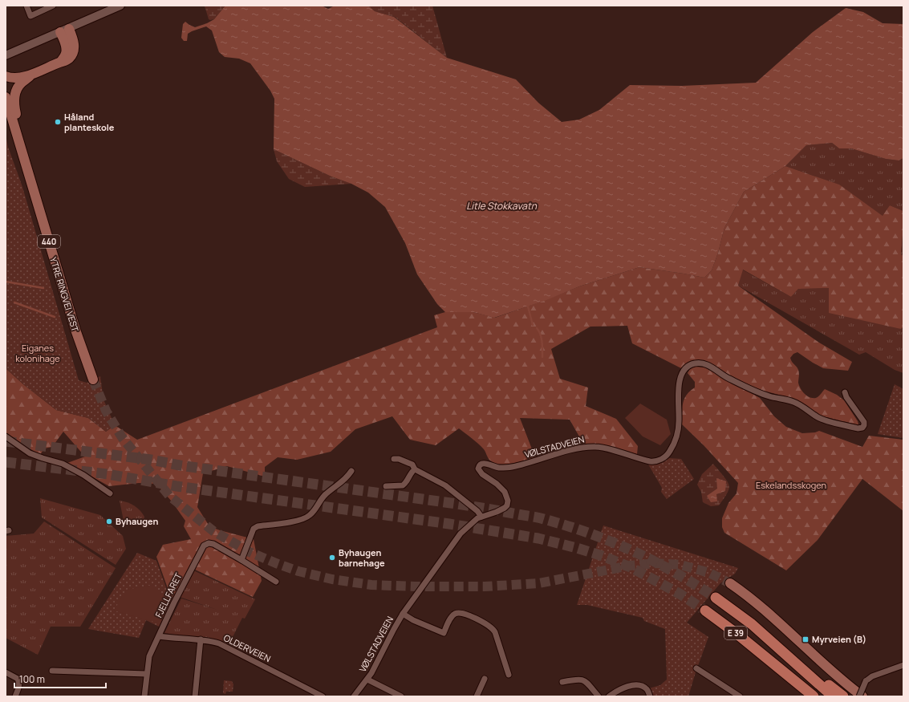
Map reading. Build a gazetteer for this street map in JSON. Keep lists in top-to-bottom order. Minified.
{"streets":{"highway":["E 39"],"main road":["440","YTRE RINGVEI VEST"],"street":["VØLSTADVEIEN","FJELLFARET","OLDERVEIEN"]},"crossings":[["440","YTRE RINGVEI VEST"],["FJELLFARET","OLDERVEIEN"]],"water":["Litle Stokkavatn"],"parks":["Eiganes kolonihage","Eskelandsskogen"],"places":{"other":["Håland planteskole","Byhaugen","Byhaugen barnehage"],"transit":["Myrveien (B)"]},"scale_bar":"100 m"}
